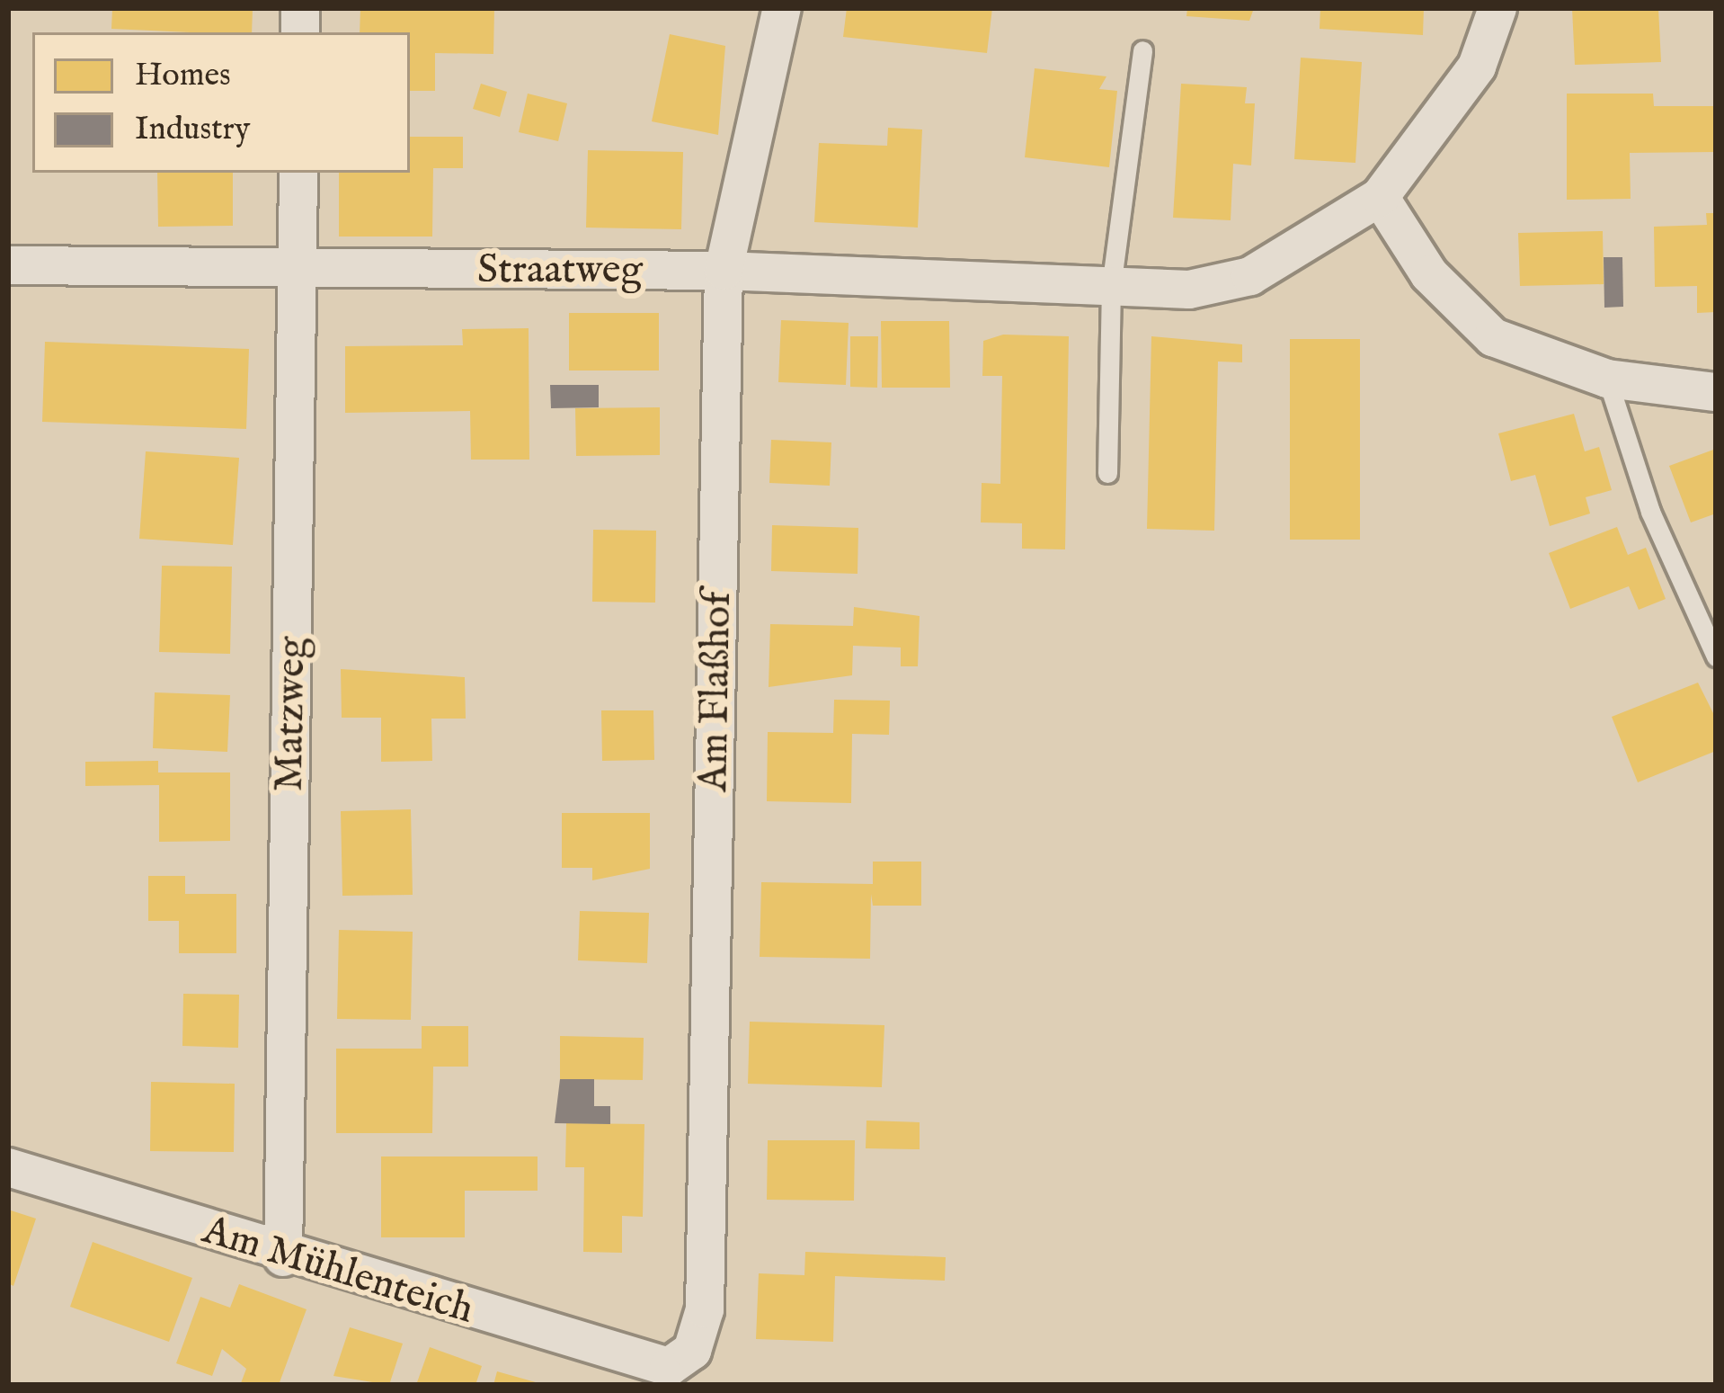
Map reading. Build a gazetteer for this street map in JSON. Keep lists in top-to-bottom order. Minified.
{"streets":{"street":["Straatweg","Am Flaßhof","Matzweg","Am Mühlenteich"]},"crossings":[["Straatweg","Am Flaßhof"],["Straatweg","Matzweg"],["Am Flaßhof","Am Mühlenteich"],["Matzweg","Am Mühlenteich"]],"legend":["Homes","Industry"]}
